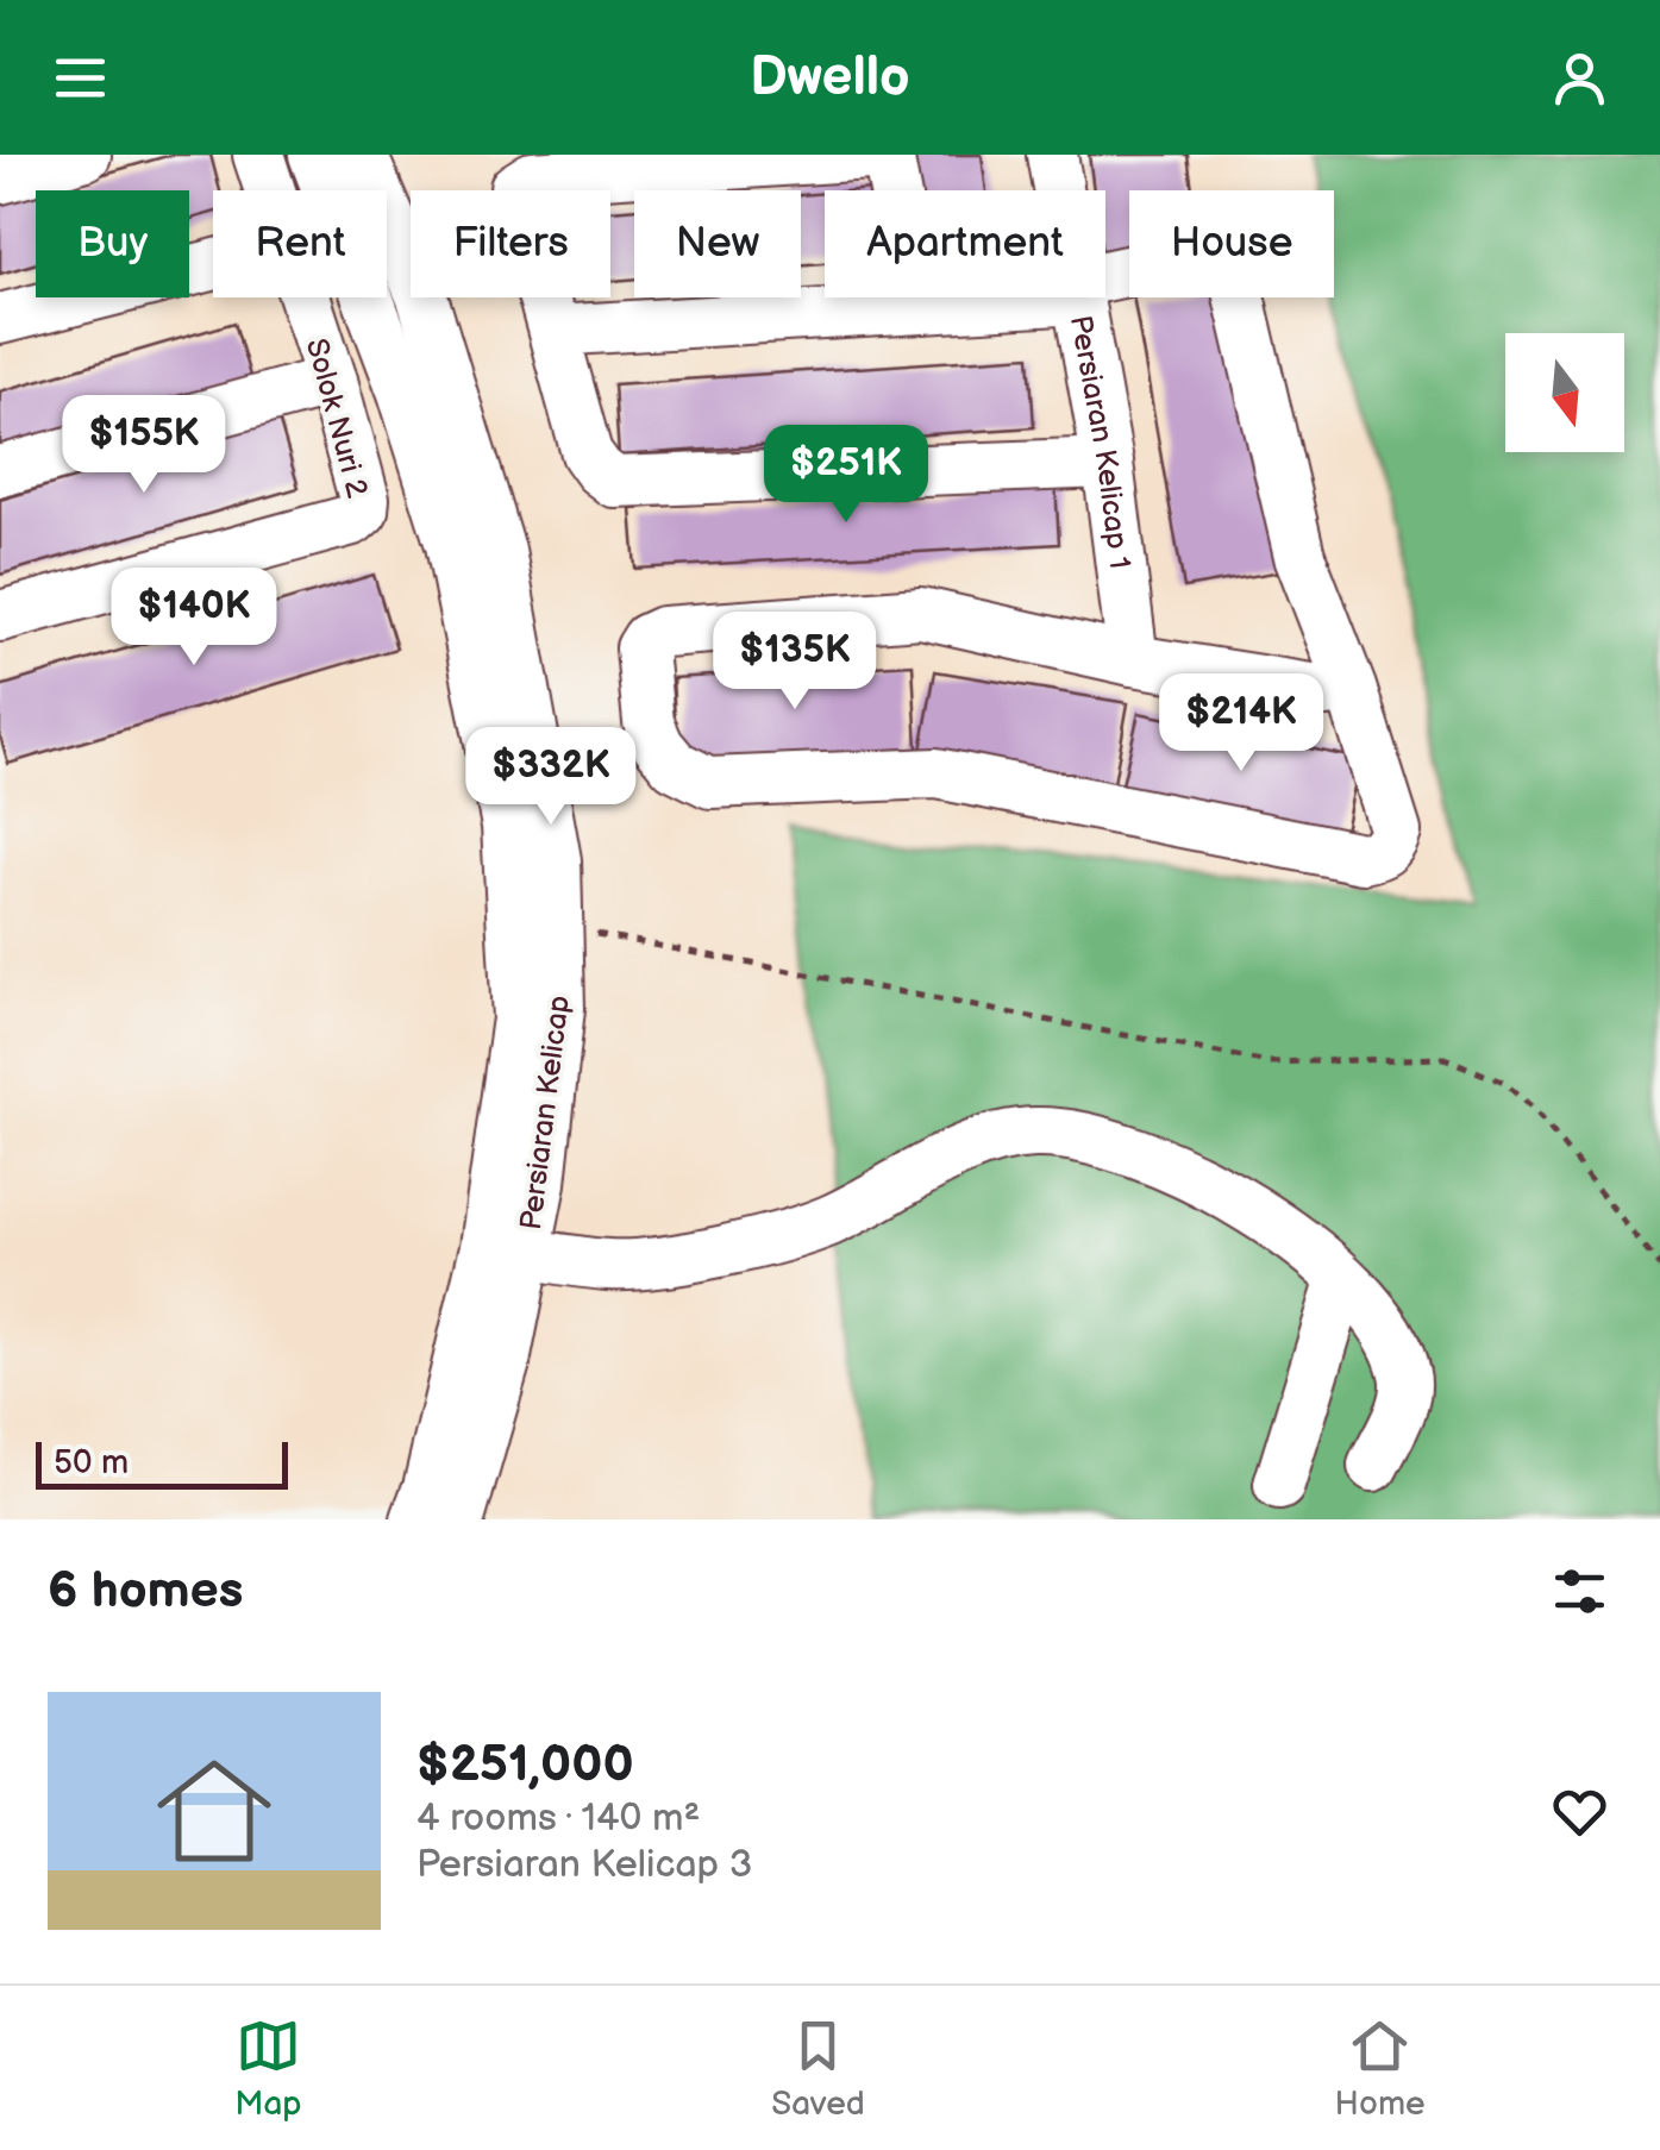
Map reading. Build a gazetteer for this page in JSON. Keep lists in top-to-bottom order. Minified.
{"streets":{"street":["Solok Nuri 2","Persiaran Kelicap 1","Persiaran Kelicap"]},"scale_bar":"50 m","north":"bottom","page":{"header":"Dwello","chip":["Buy","Rent","Filters","New","Apartment","House"],"price":["$155K","$251K","$140K","$135K","$214K","$332K"],"scale":"50 m","heading":"6 homes","list":[{"name":"$251,000","note":"4 rooms · 140 m² · Persiaran Kelicap 3"}],"tabs":["Map","Saved","Home"]}}
